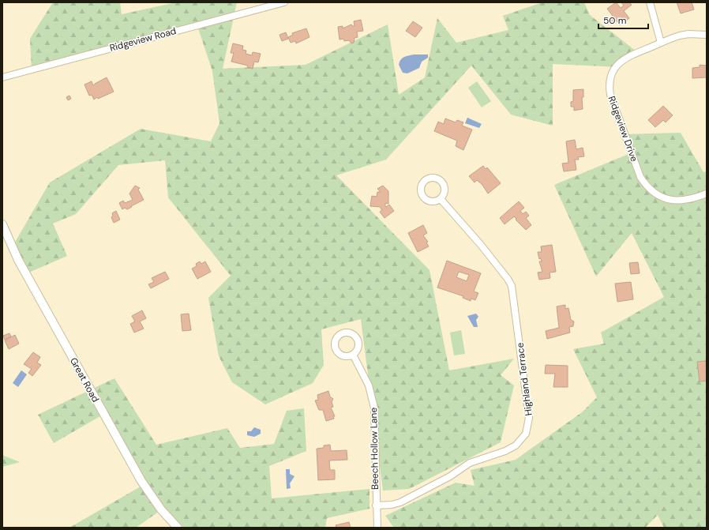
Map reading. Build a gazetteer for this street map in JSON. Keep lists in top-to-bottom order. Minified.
{"streets":{"street":["Ridgeview Road","Ridgeview Drive","Highland Terrace","Great Road","Beech Hollow Lane"]},"crossings":[["Highland Terrace","Beech Hollow Lane"]],"scale_bar":"50 m"}
